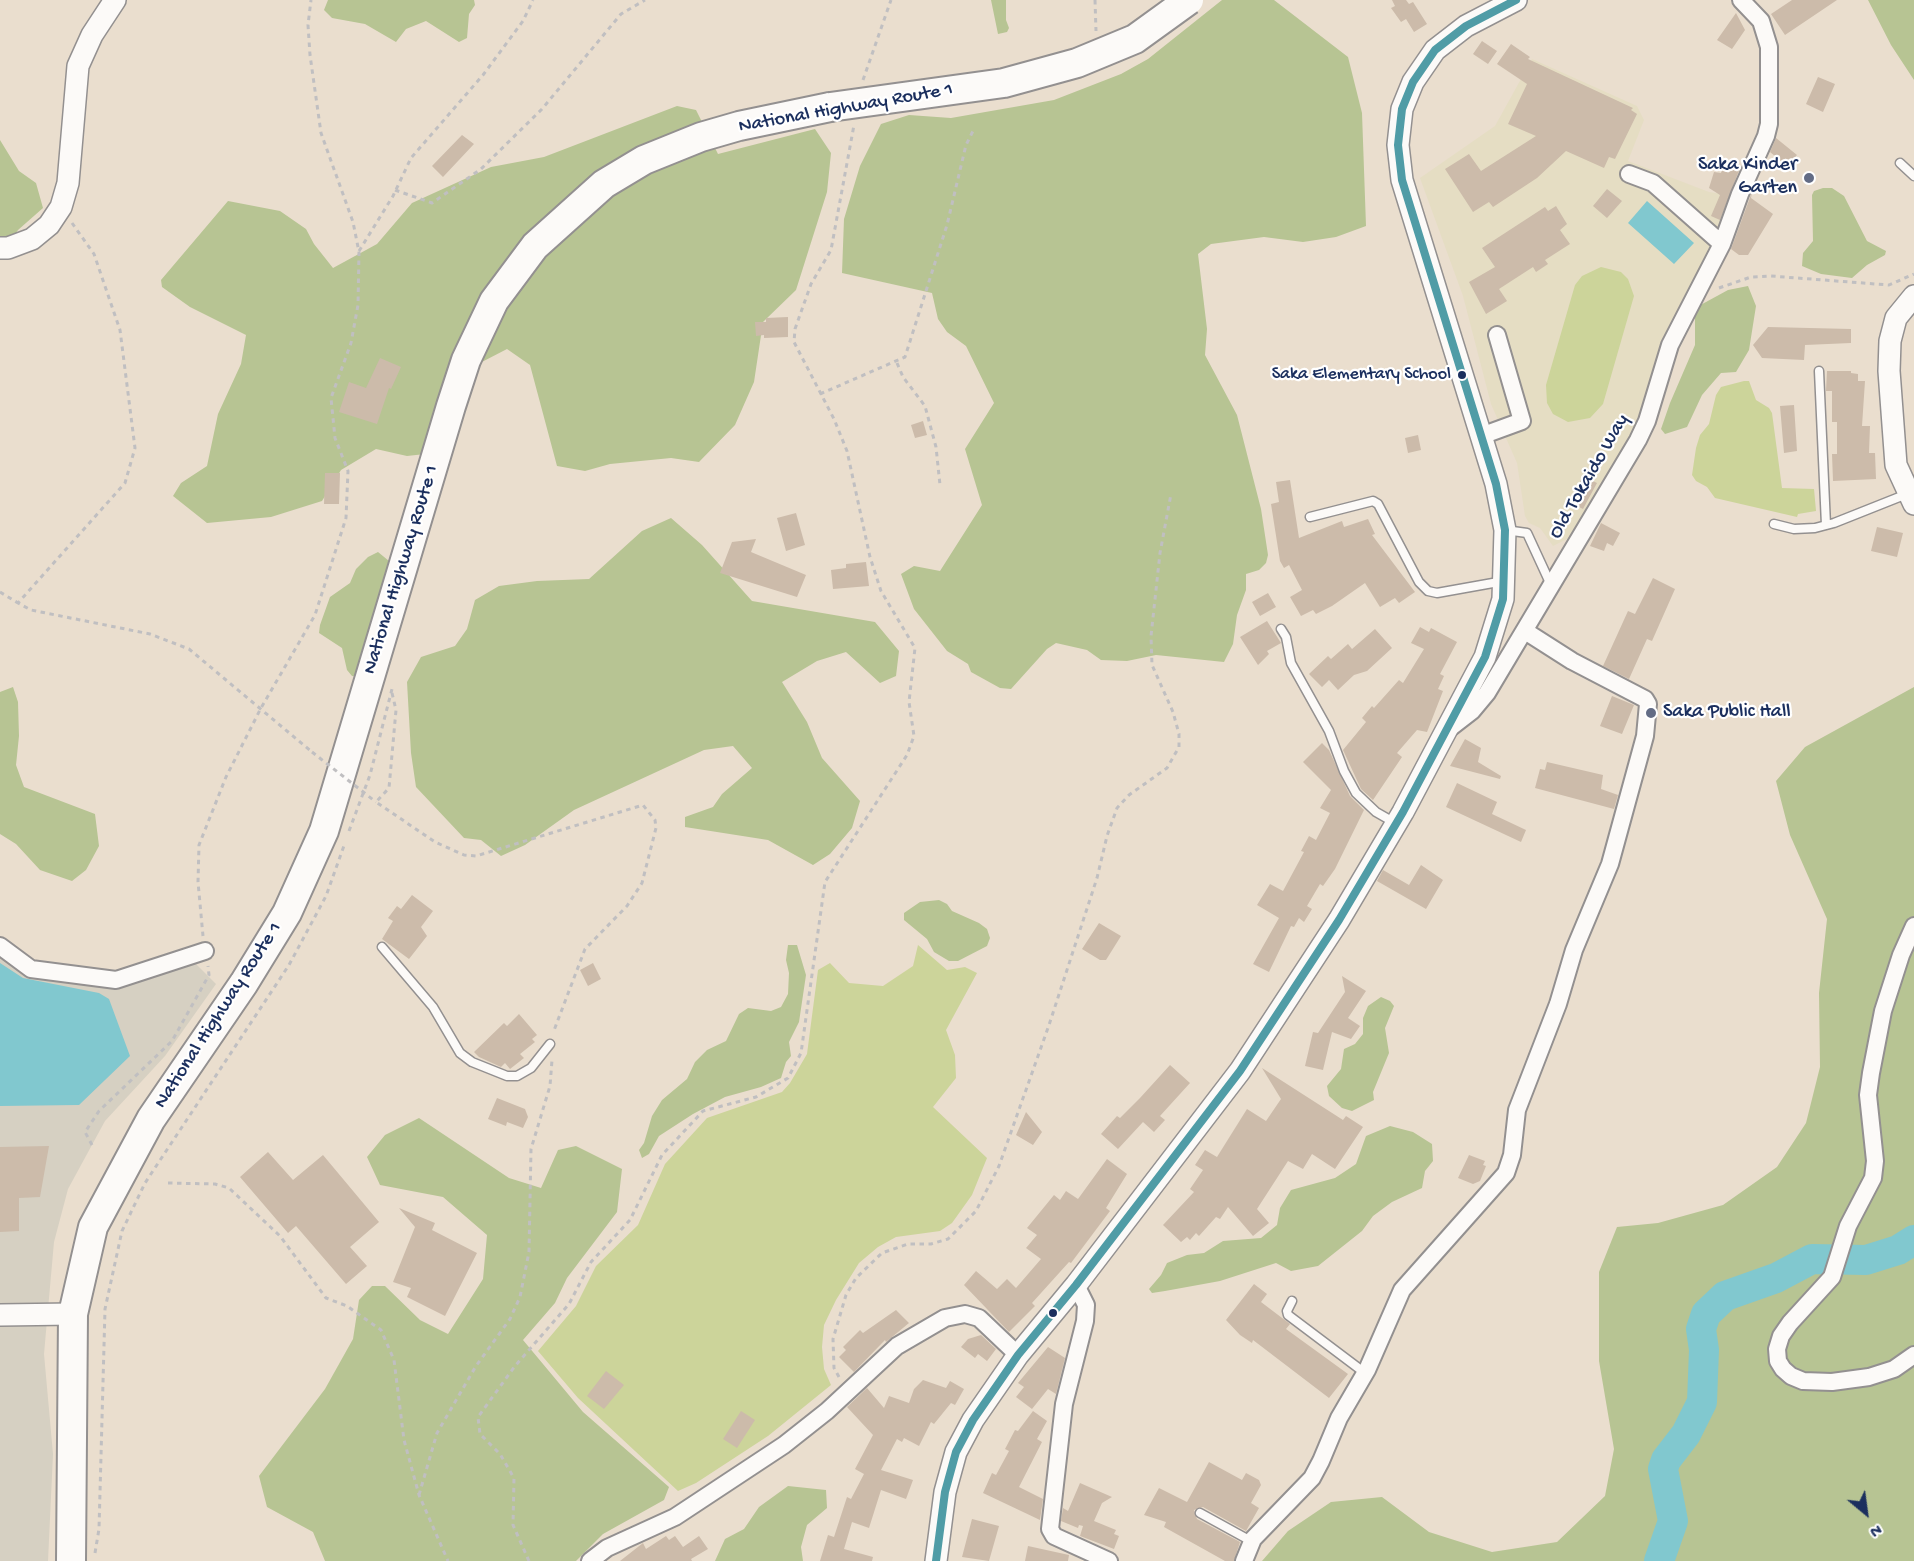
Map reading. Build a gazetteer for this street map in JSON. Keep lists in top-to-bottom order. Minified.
{"streets":{"highway":["National Highway Route 1"],"street":["Old Tokaido Way"]},"places":["Saka Kinder Garten","Saka Elementary School","Saka Public Hall"],"north":"bottom right"}
